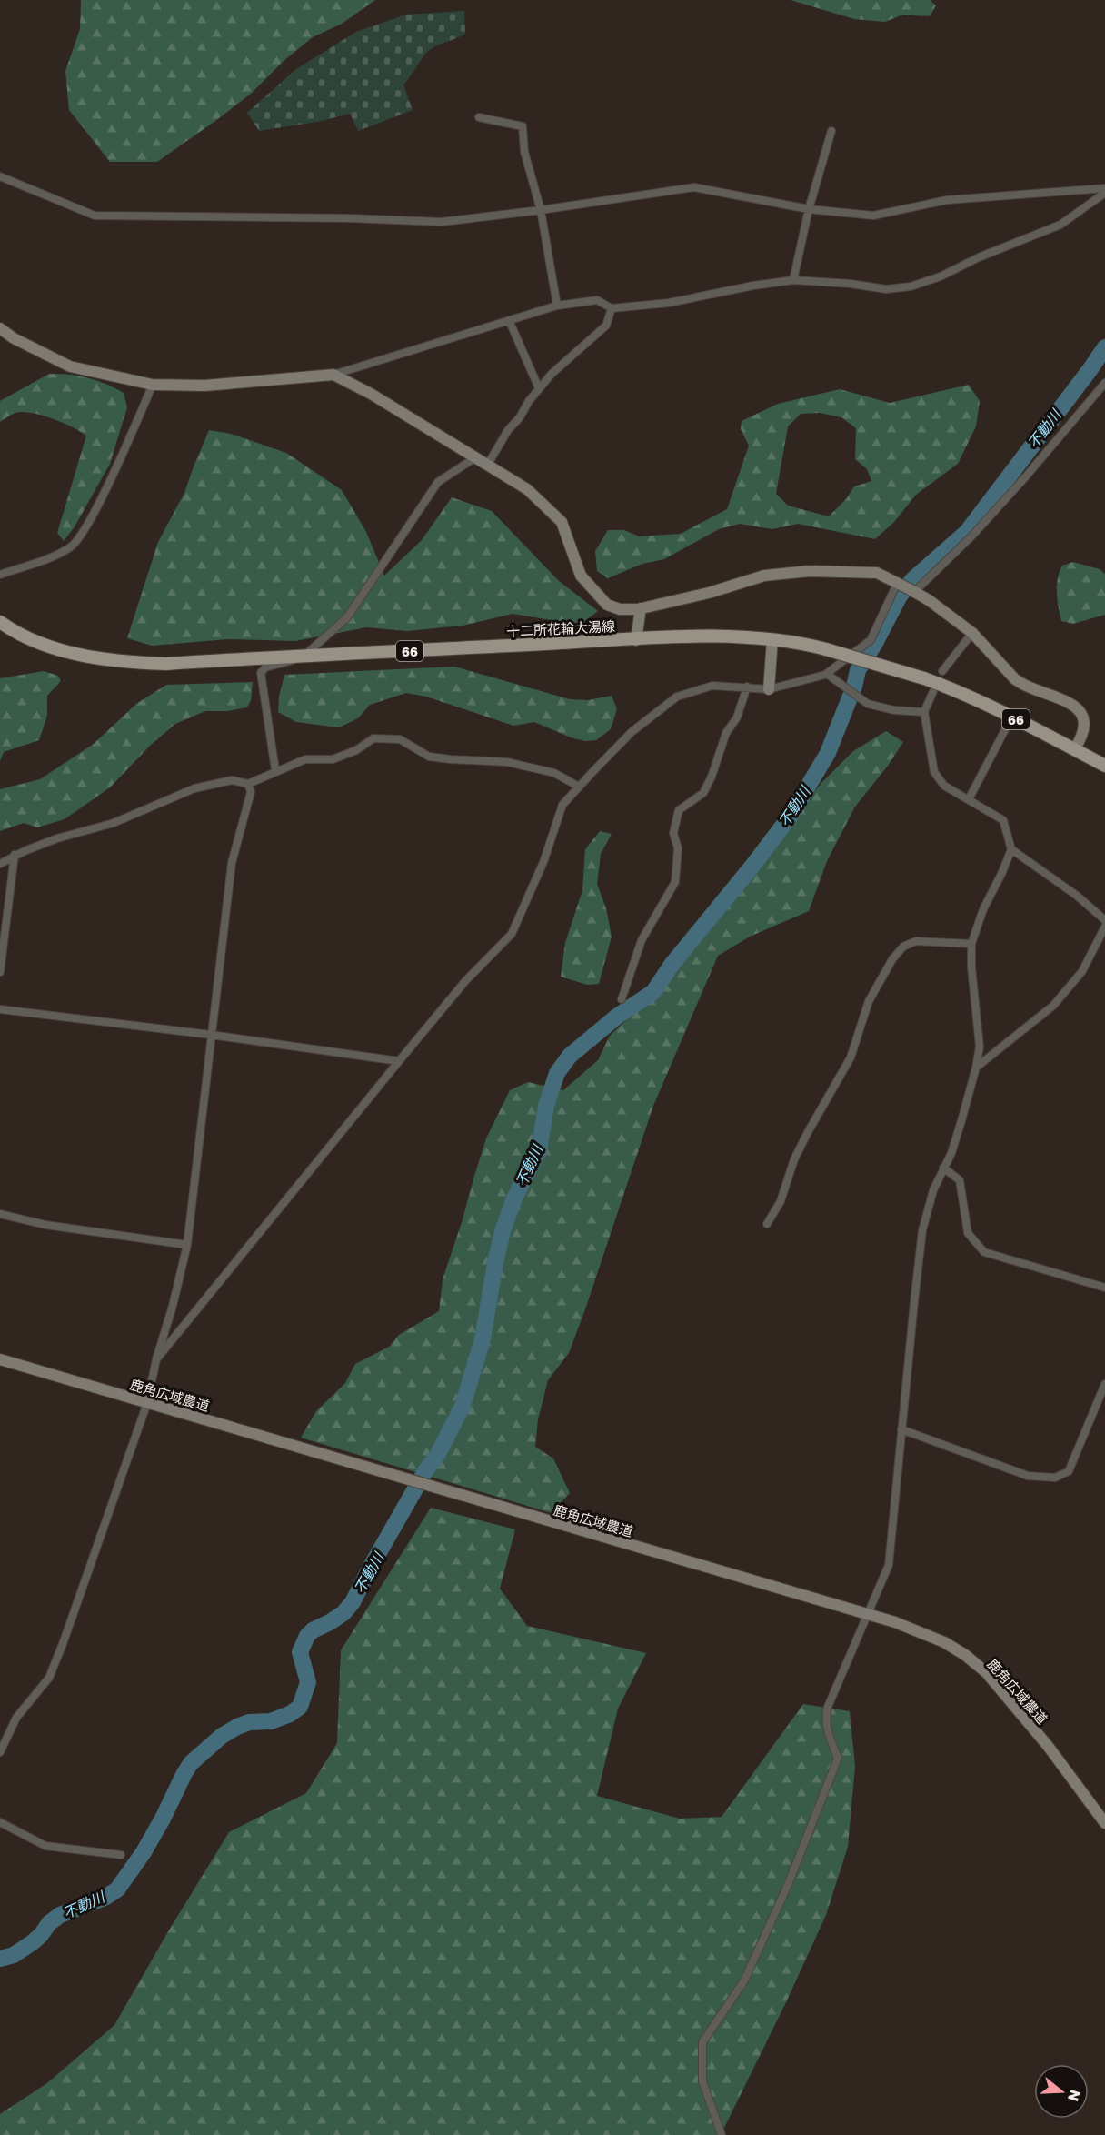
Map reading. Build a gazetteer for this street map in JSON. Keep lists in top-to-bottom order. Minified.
{"streets":{"main road":["十二所花輪大湯線","66"],"street":["鹿角広域農道"]},"water":["不動川"],"north":"right"}
